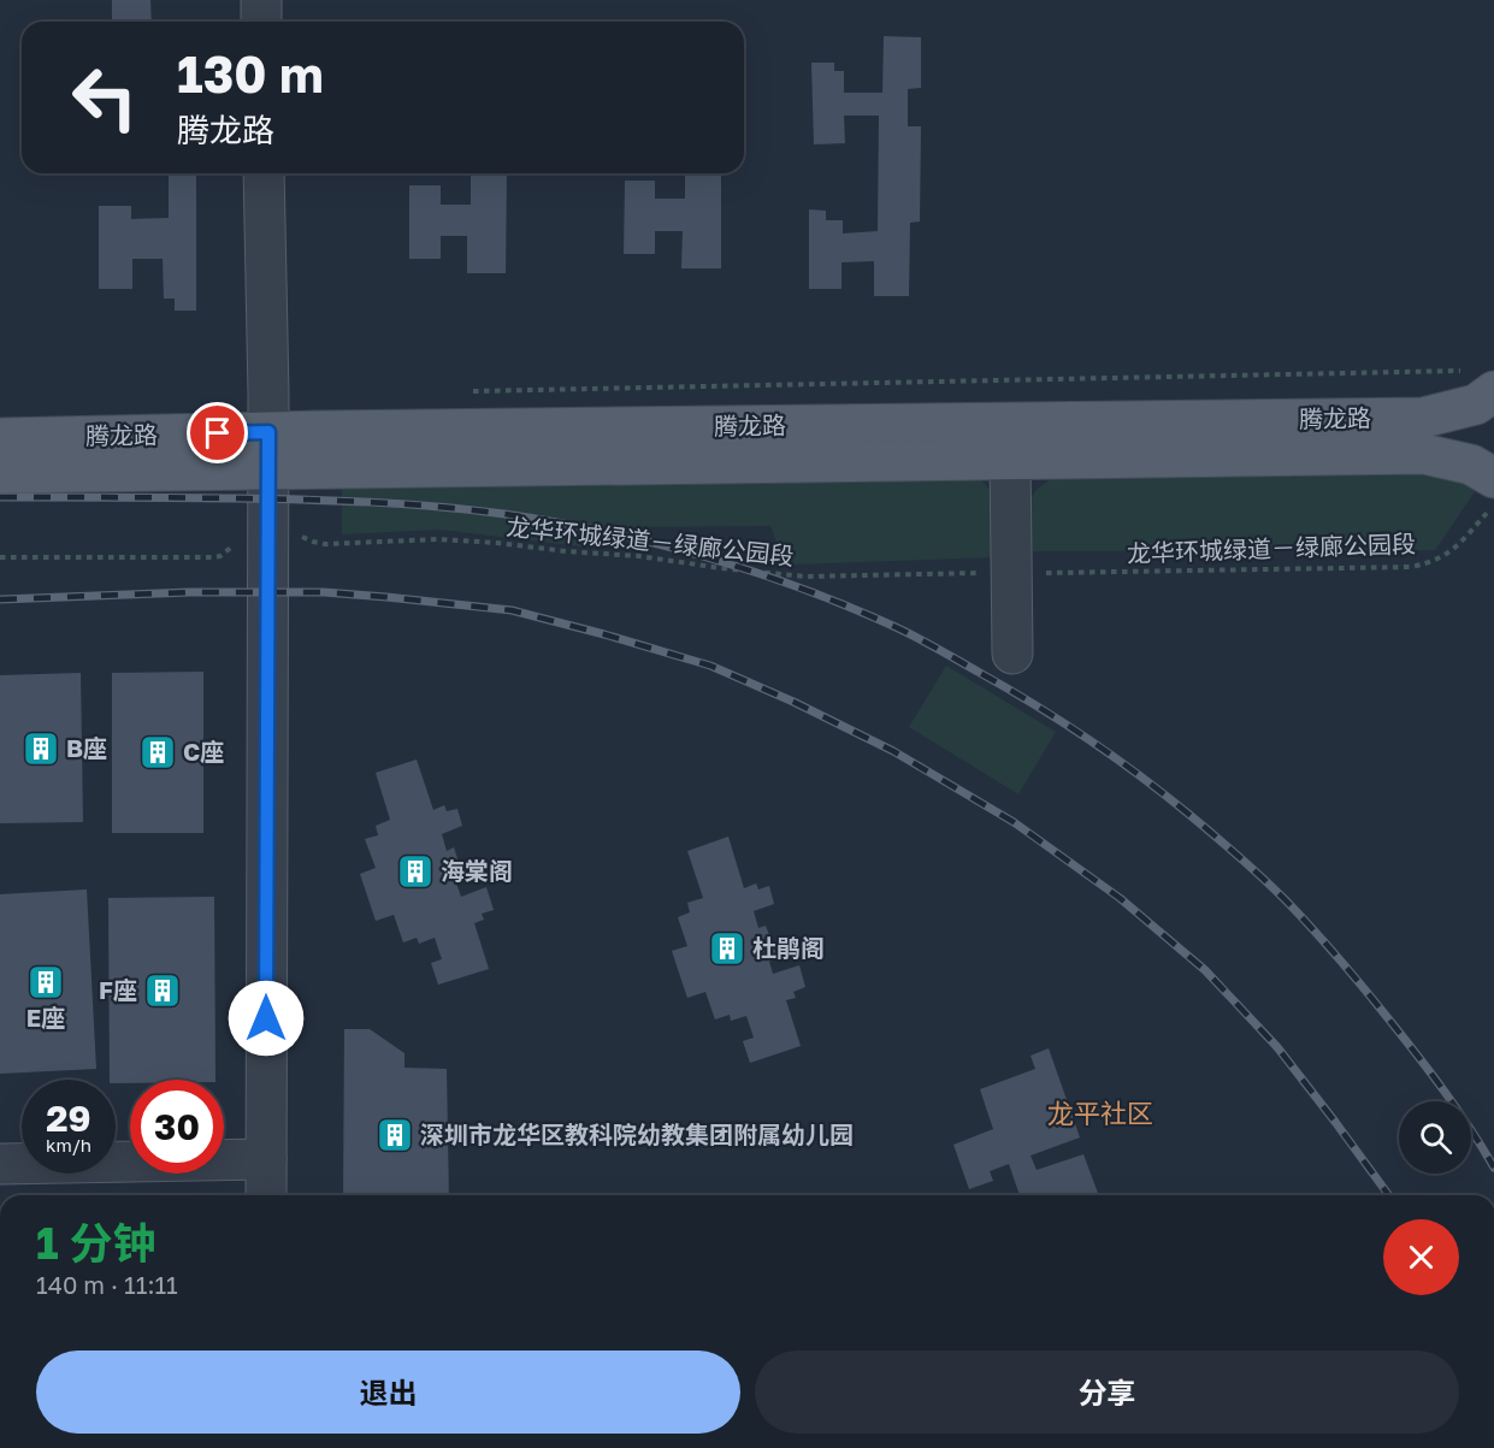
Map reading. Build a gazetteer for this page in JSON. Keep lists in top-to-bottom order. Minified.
{"streets":{"main road":["腾龙路"],"path":["龙华环城绿道－绿廊公园段"]},"districts":["龙平社区"],"places":{"building":["B座","C座","海棠阁","杜鹃阁","E座","F座","深圳市龙华区教科院幼教集团附属幼儿园"]},"page":{"turn":["130 m","腾龙路"],"speed":"29 km/h","limit":"30","heading":["1 分钟","140 m · 11:11"],"buttons":["退出","分享"]}}
